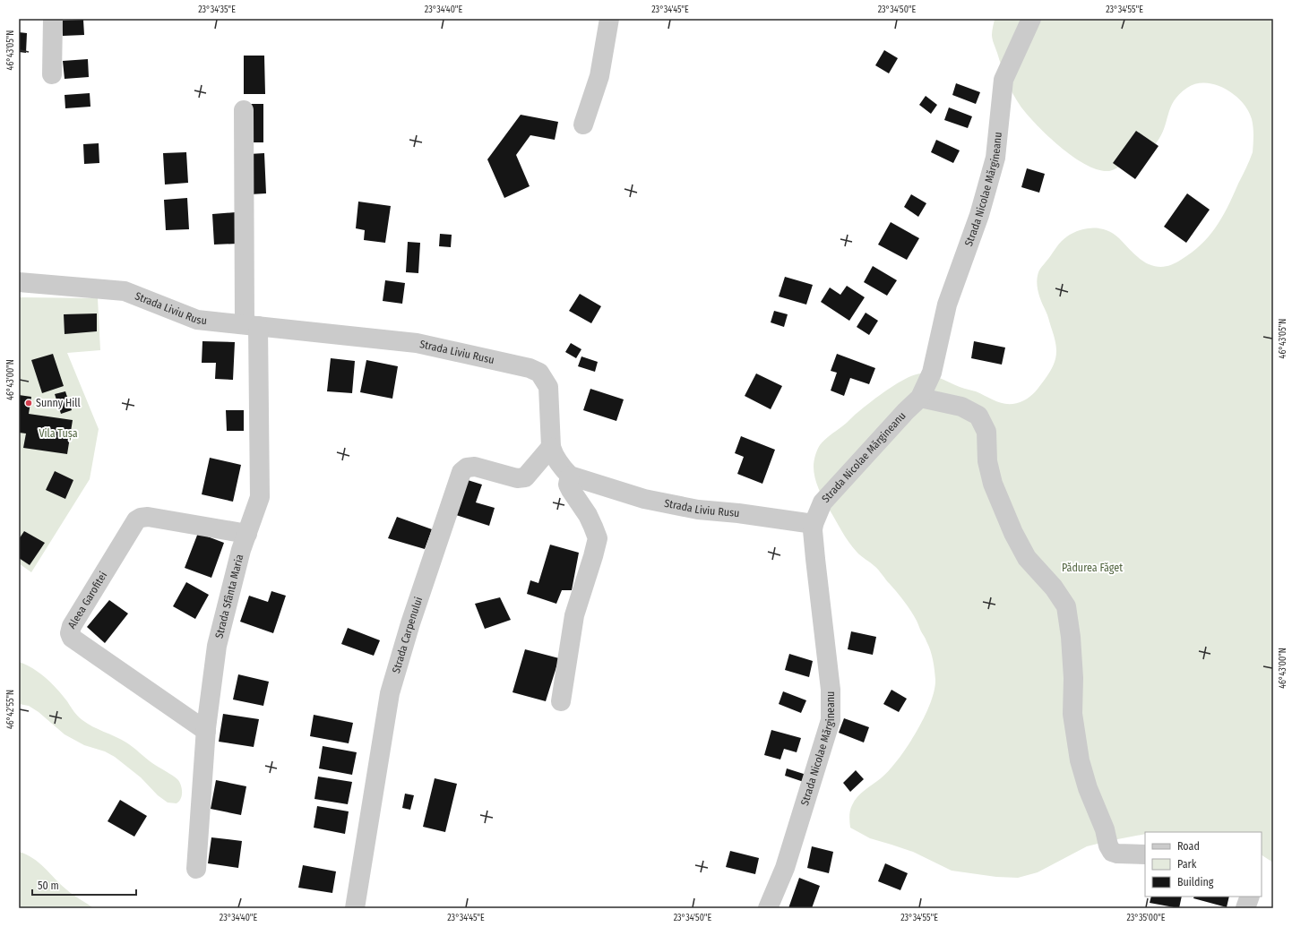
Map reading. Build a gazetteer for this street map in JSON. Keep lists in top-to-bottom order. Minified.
{"streets":{"street":["Strada Nicolae Mărgineanu","Strada Liviu Rusu","Strada Sfânta Maria","Aleea Garofitei","Strada Carpenului"]},"crossings":[["Strada Nicolae Mărgineanu","Strada Liviu Rusu"],["Strada Liviu Rusu","Strada Sfânta Maria"],["Strada Liviu Rusu","Strada Carpenului"],["Strada Sfânta Maria","Aleea Garofitei"]],"parks":["Vila Tușa","Pădurea Făget"],"places":["Sunny Hill"],"legend":["Road","Park","Building"],"scale_bar":"50 m","coordinates":["23°34'35\"E","23°34'40\"E","23°34'45\"E","23°34'50\"E","23°34'55\"E","46°43'05\"N","46°43'00\"N","46°42'55\"N","23°35'00\"E"]}
